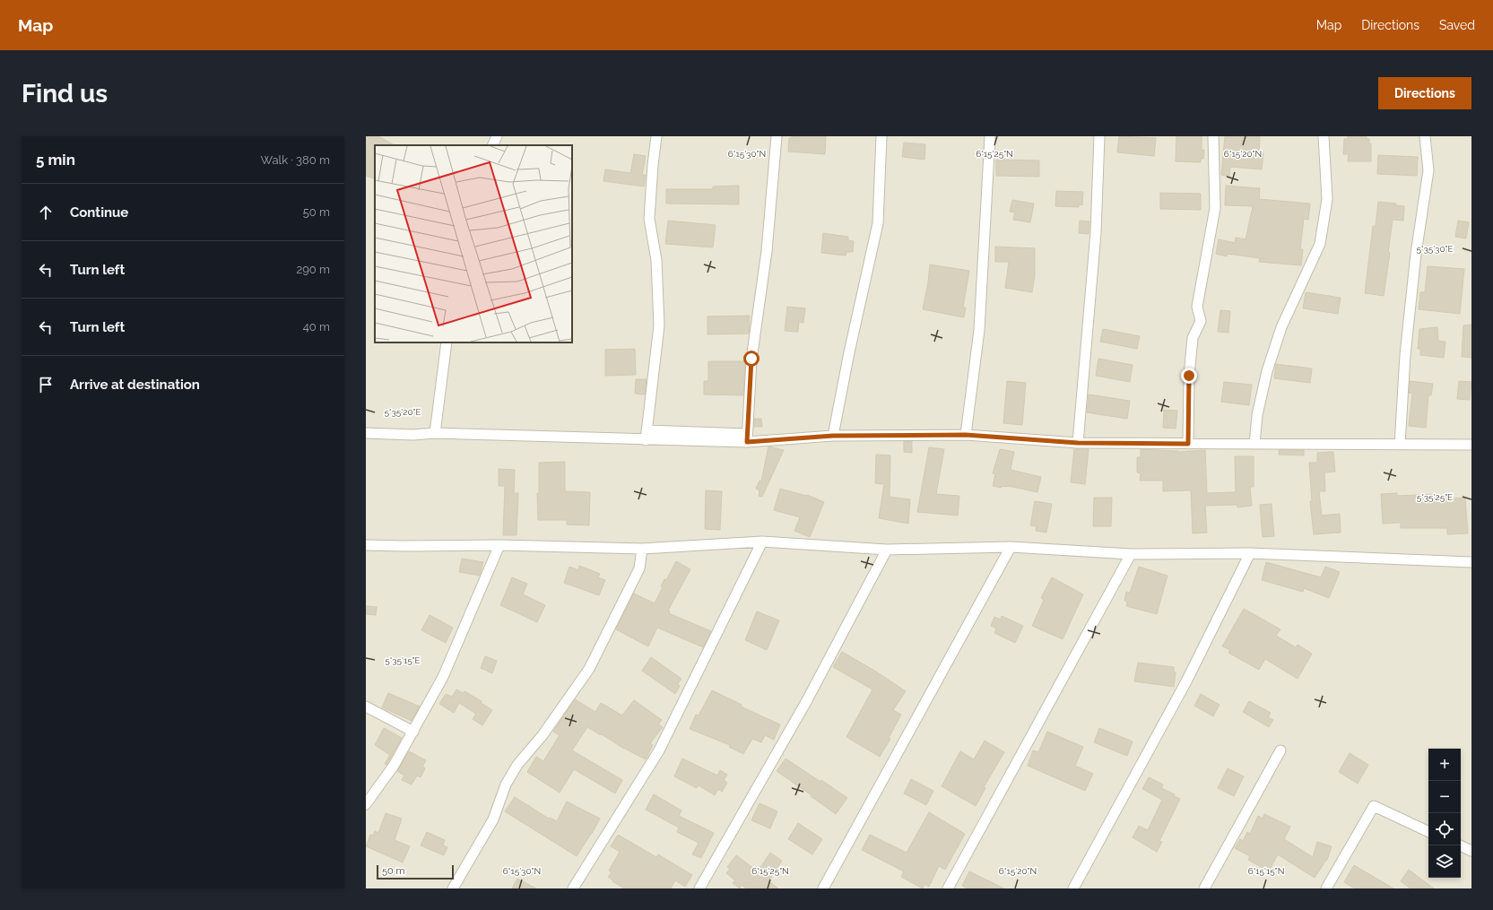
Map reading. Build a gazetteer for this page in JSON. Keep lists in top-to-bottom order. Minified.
{"scale_bar":"50 m","page":{"header":"Map","nav":["Map","Directions","Saved"],"buttons":"Directions","title":"Find us","heading":["5 min","Walk · 380 m"],"list":[["Continue","50 m"],["Turn left","290 m"],["Turn left","40 m"],"Arrive at destination"],"map_buttons":["+","−"],"scale":"50 m"},"coordinates":["6°15'30\"N","6°15'25\"N","6°15'20\"N","5°35'30\"E","5°35'20\"E","5°35'25\"E","5°35'15\"E","6°15'15\"N"]}
